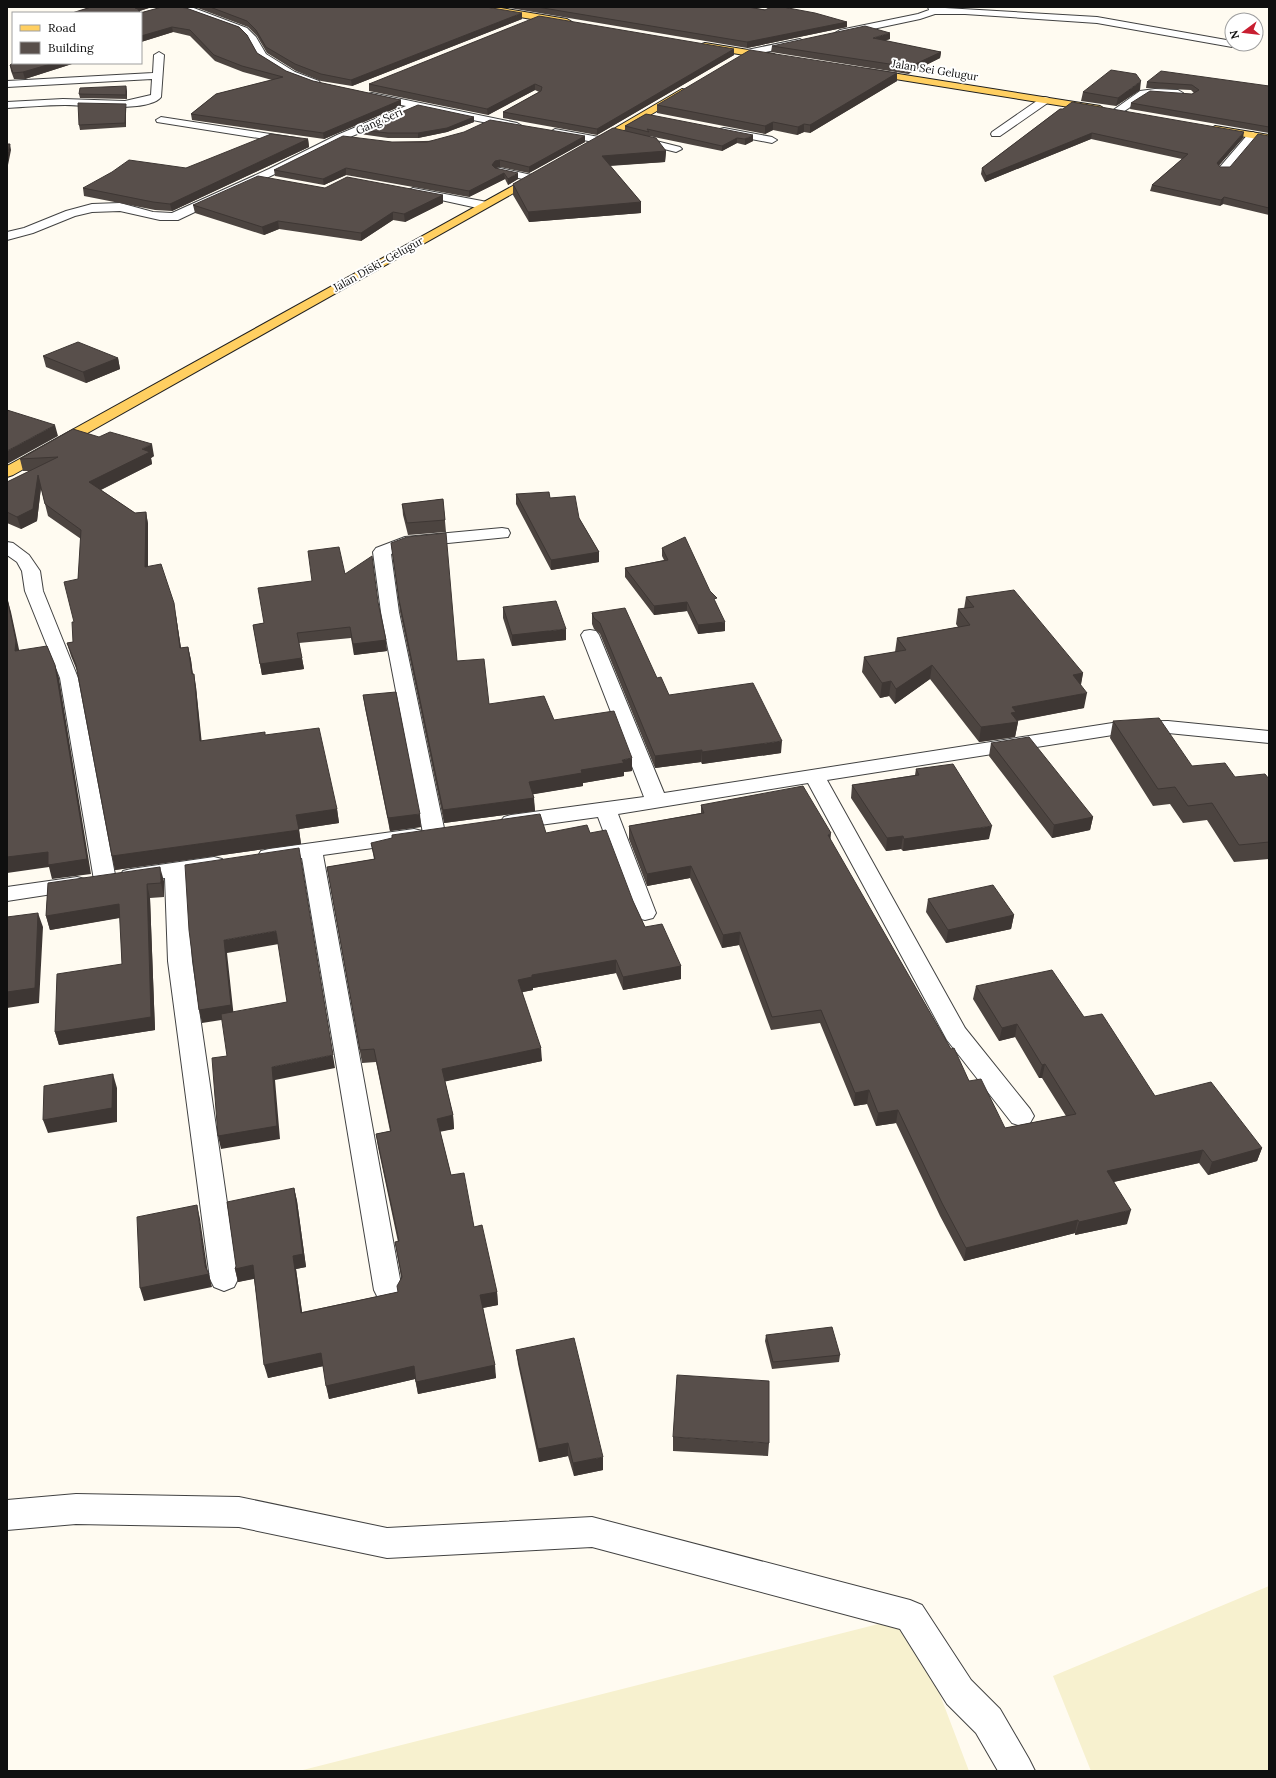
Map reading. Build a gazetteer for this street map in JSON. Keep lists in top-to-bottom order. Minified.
{"streets":{"main road":["Jalan Sei Gelugur","Jalan Diski–Gelugur"],"street":["Gang Seri"]},"legend":["Road","Building"],"north":"left"}
